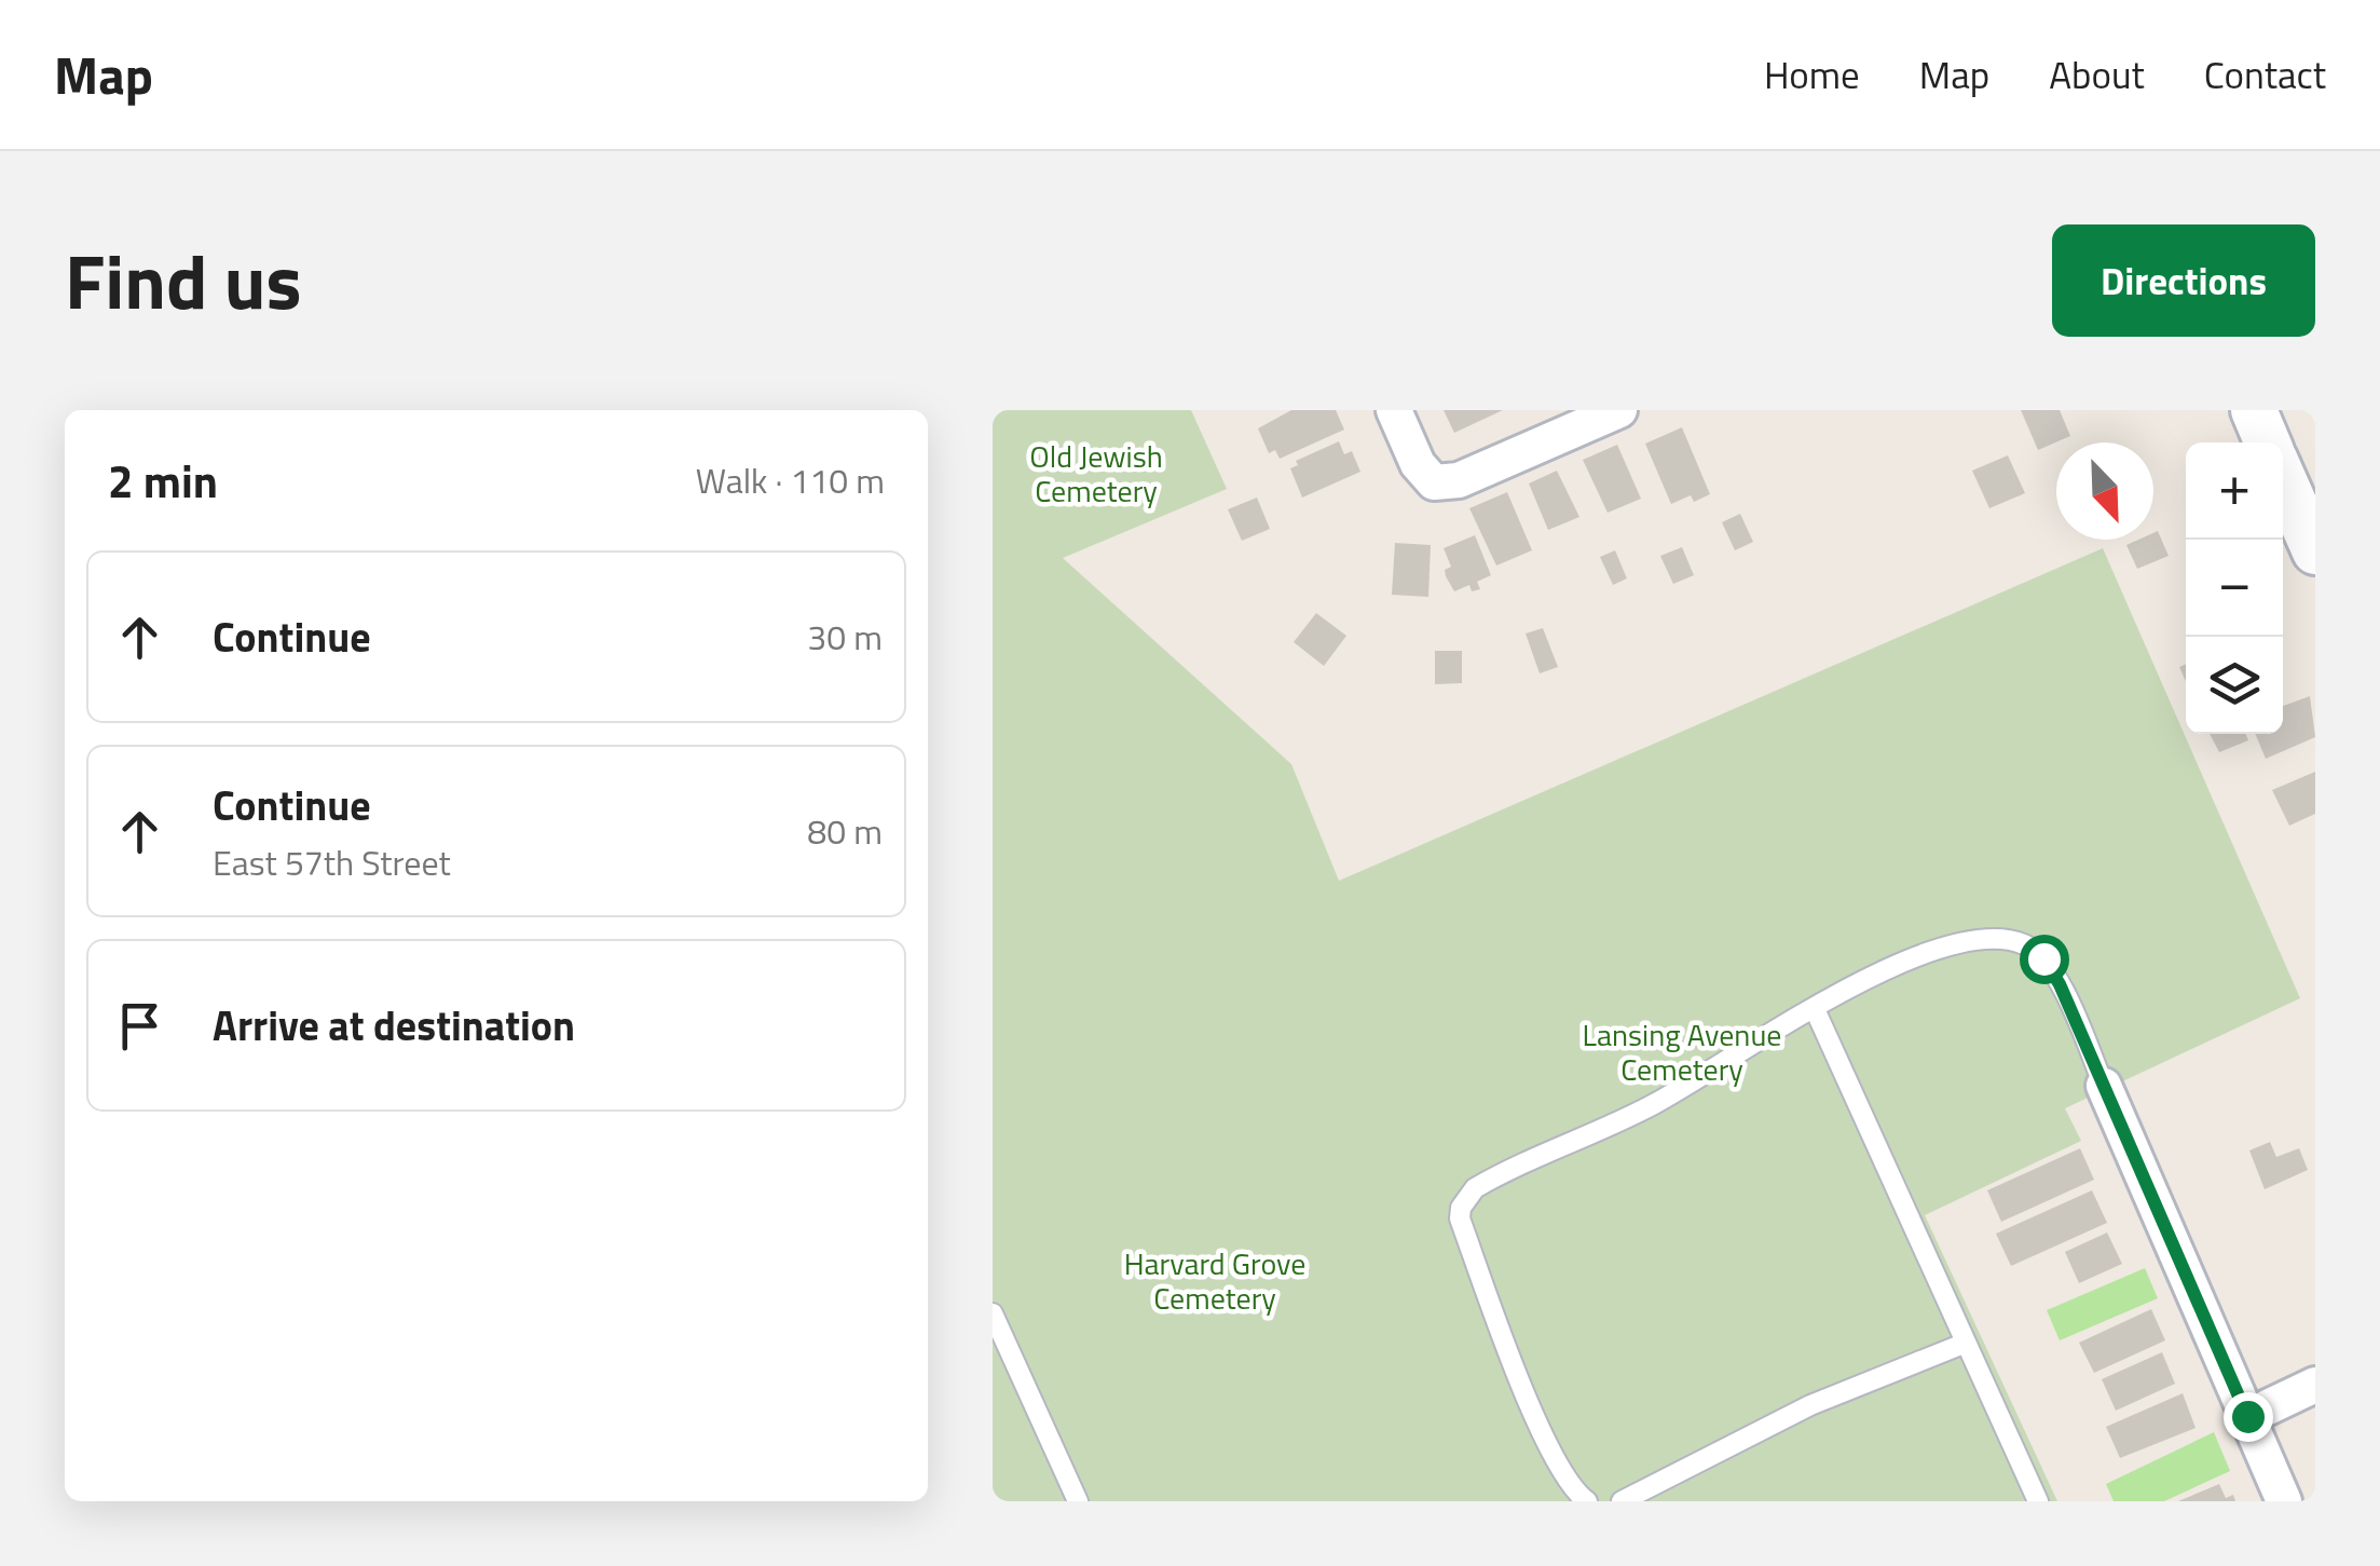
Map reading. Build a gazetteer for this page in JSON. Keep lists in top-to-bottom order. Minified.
{"parks":["Old Jewish Cemetery","Lansing Avenue Cemetery","Harvard Grove Cemetery"],"north":"bottom right","page":{"header":"Map","nav":["Home","Map","About","Contact"],"title":"Find us","buttons":"Directions","heading":["2 min","Walk · 110 m"],"map_buttons":["+","−"],"list":[["Continue","30 m"],["Continue","East 57th Street","80 m"],"Arrive at destination"]}}
